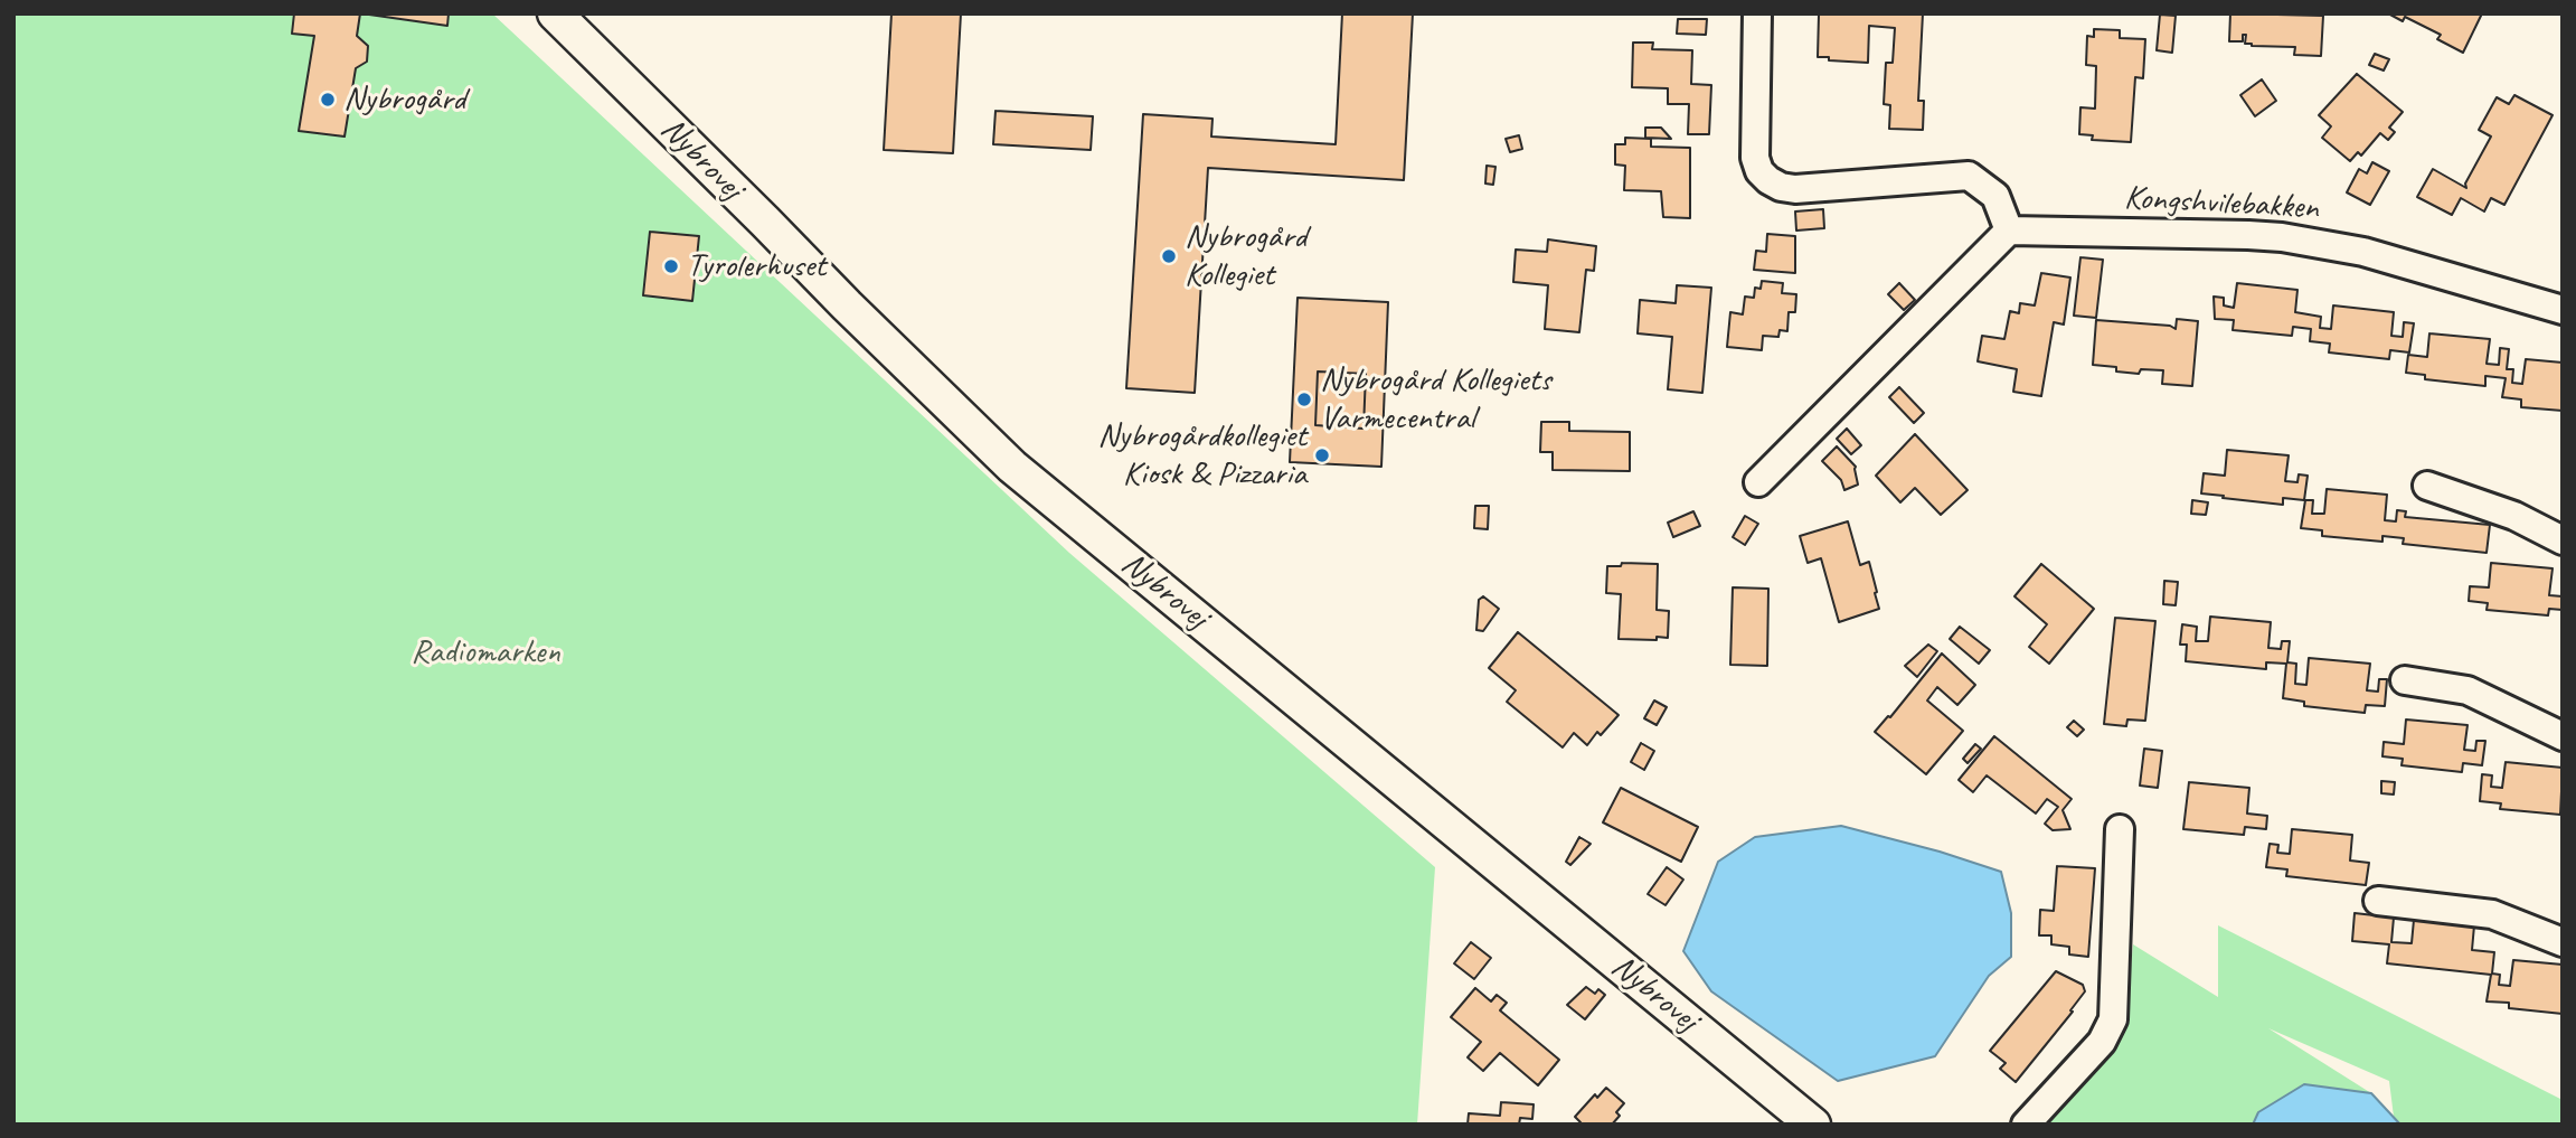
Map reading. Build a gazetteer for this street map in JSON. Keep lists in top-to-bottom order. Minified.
{"streets":{"street":["Nybrovej","Kongshvilebakken"]},"parks":["Radiomarken"],"places":["Nybrogård","Nybrogård Kollegiet","Tyrolerhuset","Nybrogård Kollegiets Varmecentral","Nybrogårdkollegiet Kiosk & Pizzaria"]}
